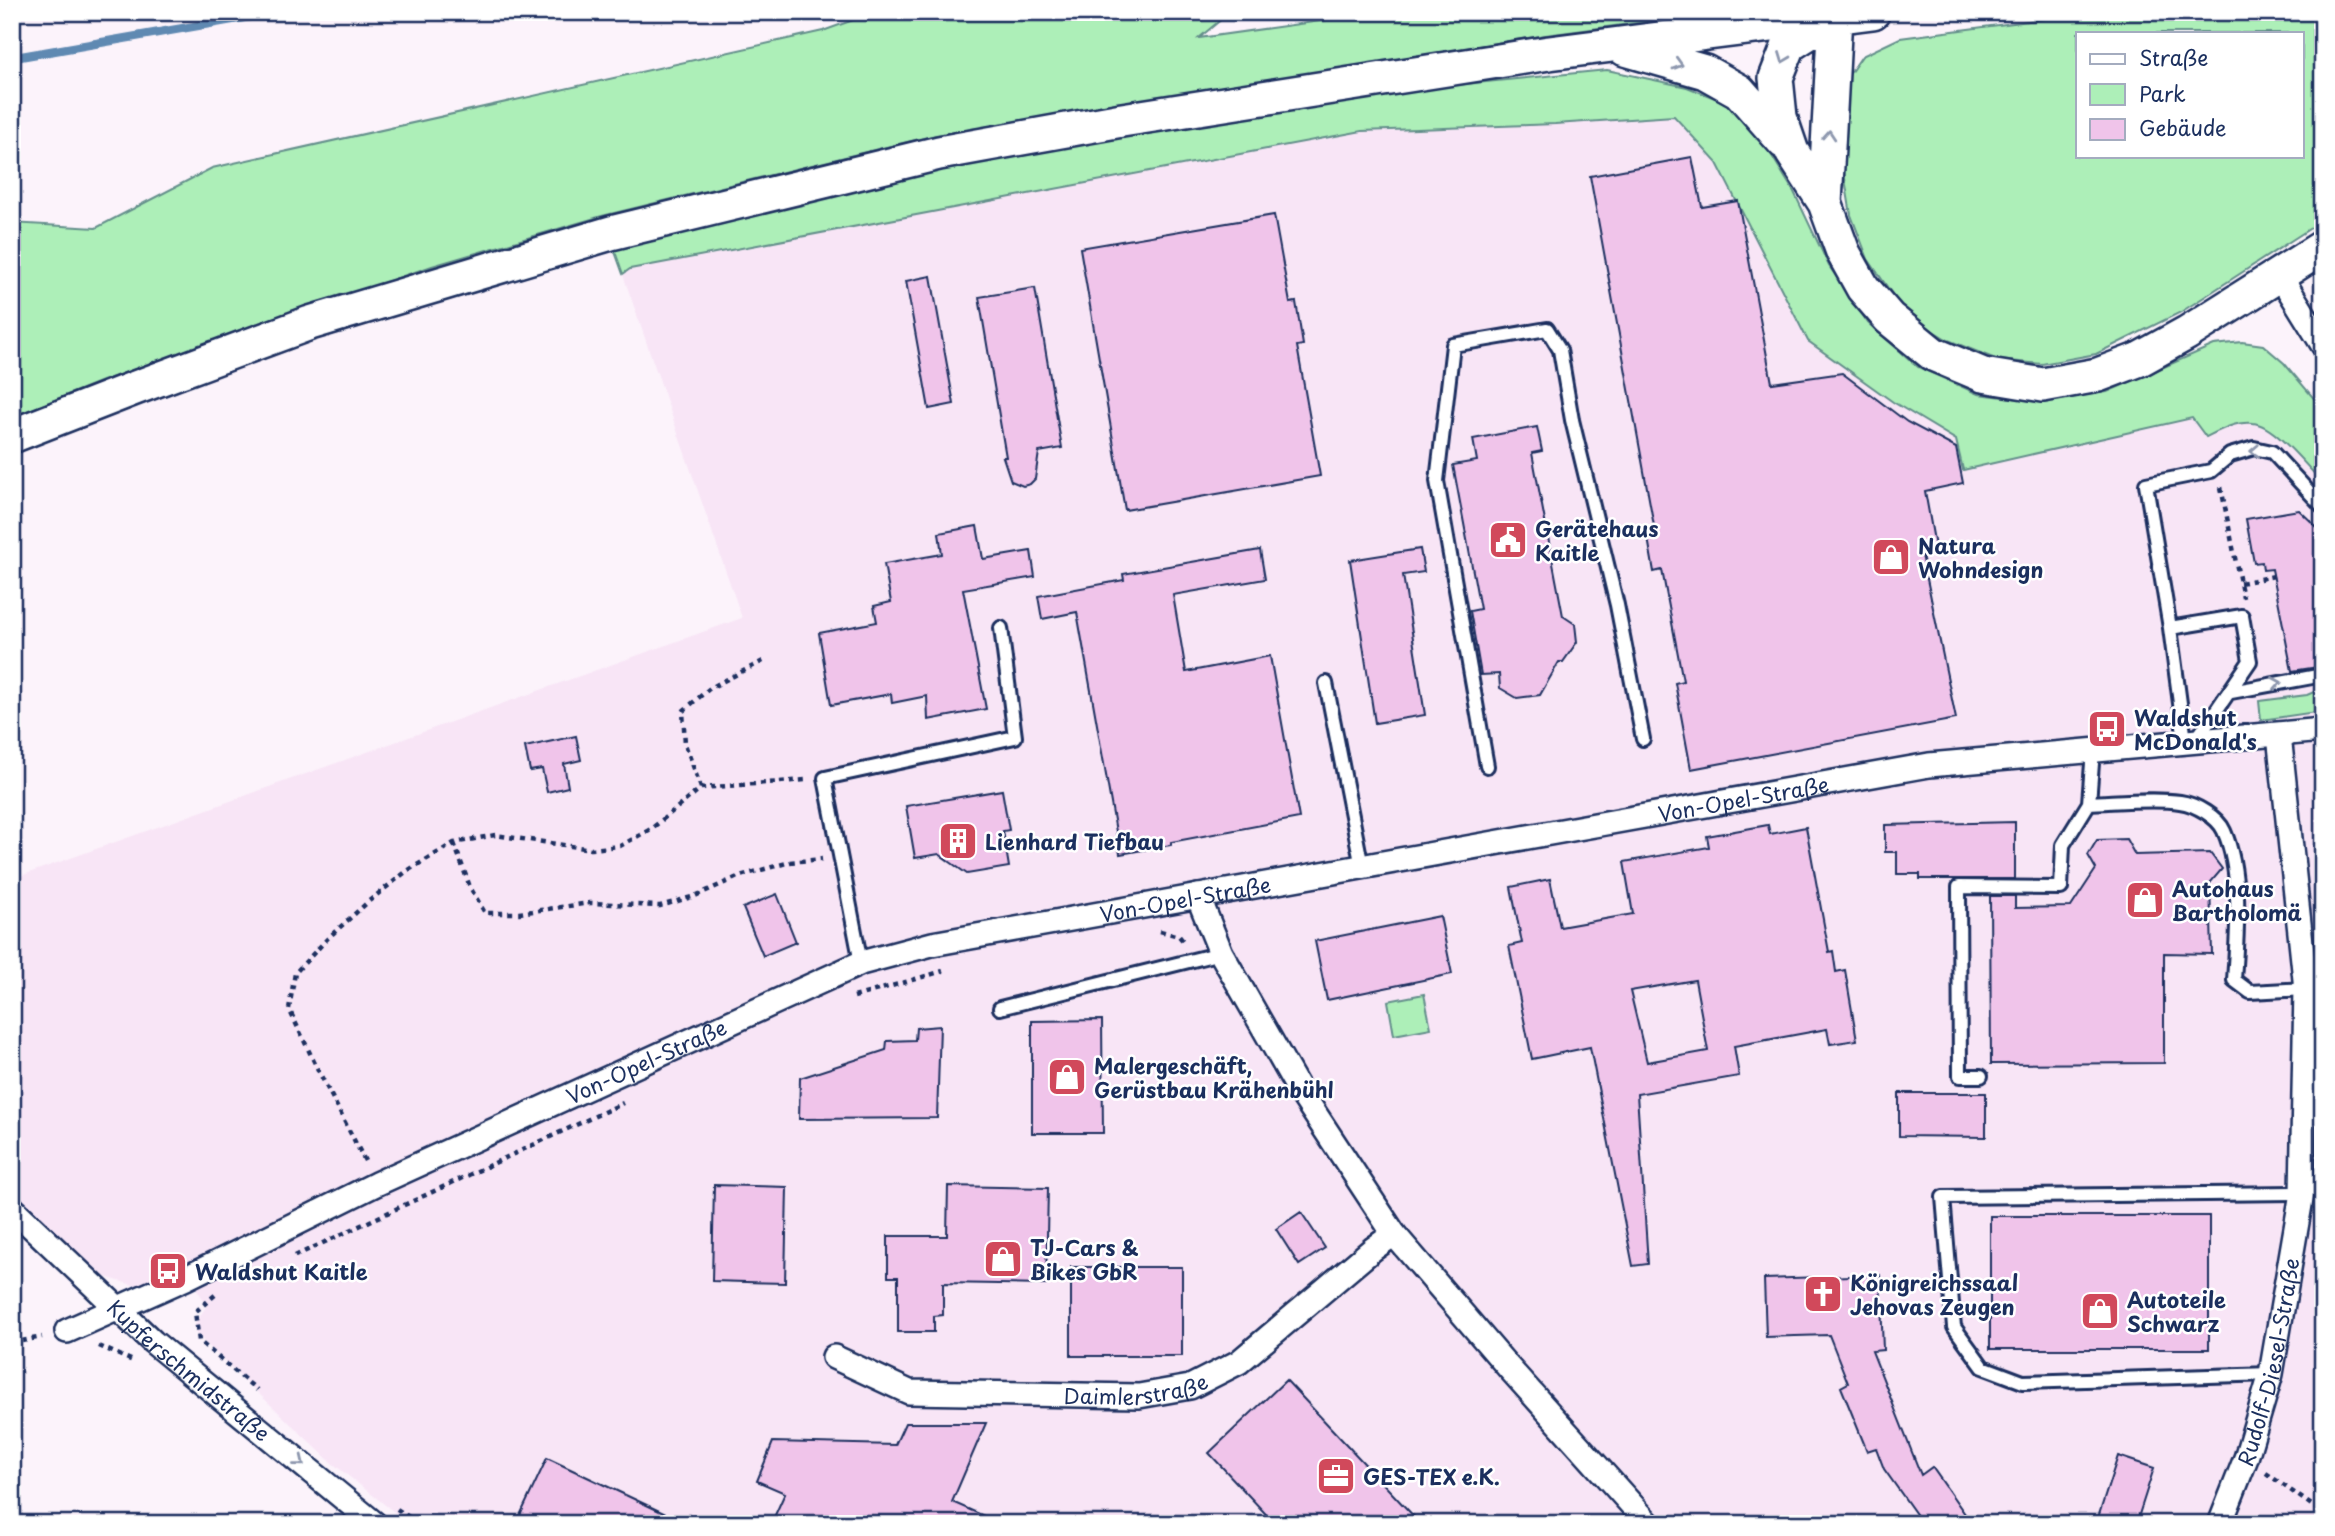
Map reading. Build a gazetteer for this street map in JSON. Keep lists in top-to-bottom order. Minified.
{"streets":{"street":["Von-Opel-Straße","Rudolf-Diesel-Straße","Kupferschmidstraße","Daimlerstraße"]},"crossings":[["Von-Opel-Straße","Rudolf-Diesel-Straße"],["Von-Opel-Straße","Kupferschmidstraße"]],"one_way":["Kupferschmidstraße"],"places":{"public building":["Gerätehaus Kaitle"],"shop":["Natura Wohndesign","Autohaus Bartholomä","Malergeschäft, Gerüstbau Krähenbühl","TJ-Cars & Bikes GbR","Autoteile Schwarz"],"bus stop":["Waldshut McDonald's","Waldshut Kaitle"],"building":["Lienhard Tiefbau"],"church":["Königreichssaal Jehovas Zeugen"],"office":["GES-TEX e.K."]},"legend":["Straße","Park","Gebäude"]}
